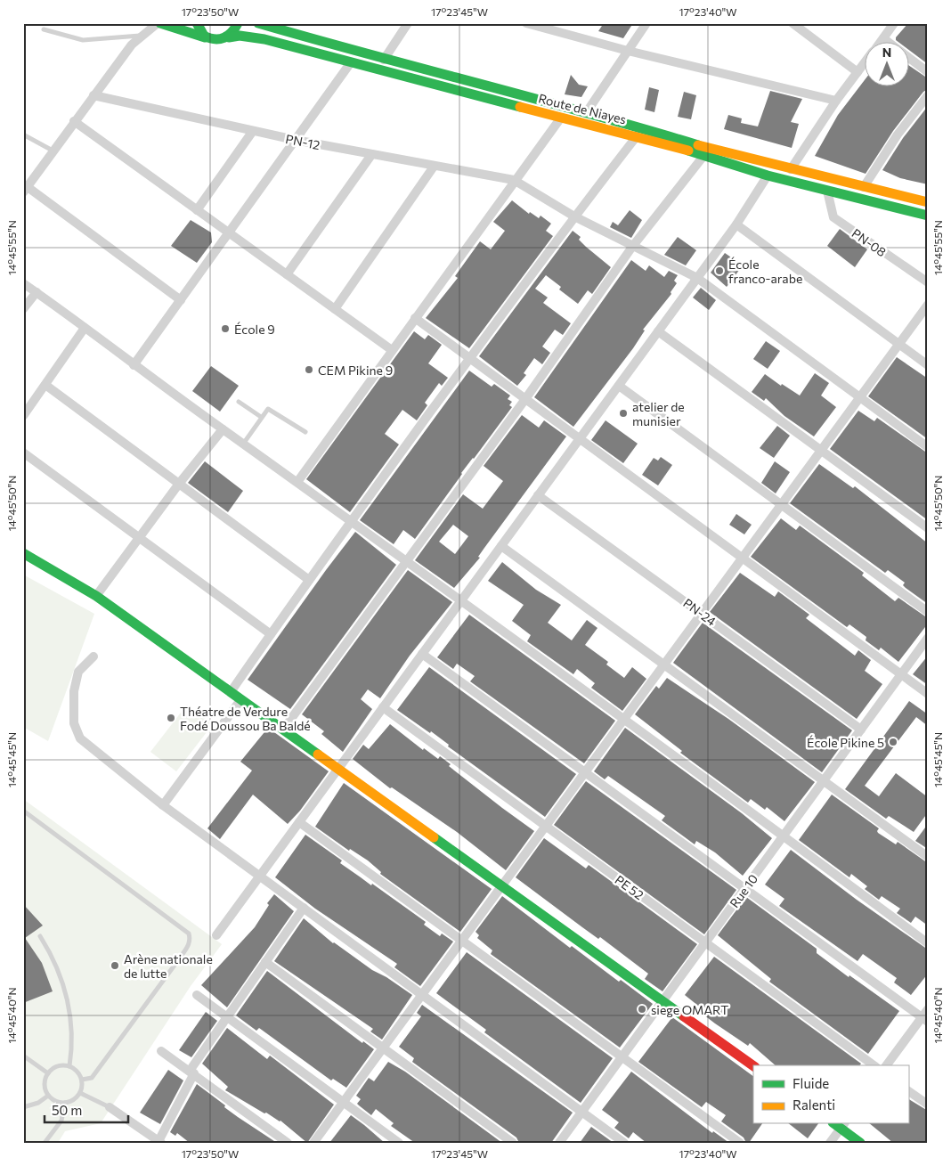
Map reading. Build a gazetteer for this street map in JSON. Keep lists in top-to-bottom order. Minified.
{"streets":{"main road":["Route de Niayes"],"street":["PN-12","PN-08","PN-24","PE 52","Rue 10"]},"crossings":[["Route de Niayes","PN-08"],["PN-24","Rue 10"],["PE 52","Rue 10"]],"places":["École franco-arabe","École 9","CEM Pikine 9","atelier de munisier","Théatre de Verdure Fodé Doussou Ba Baldé","École Pikine 5","Arène nationale de lutte","siege OMART"],"legend":["Fluide","Ralenti"],"scale_bar":"50 m","north":"top","coordinates":["17°23'50\"W","17°23'45\"W","17°23'40\"W","14°45'55\"N","14°45'50\"N","14°45'45\"N","14°45'40\"N"]}
